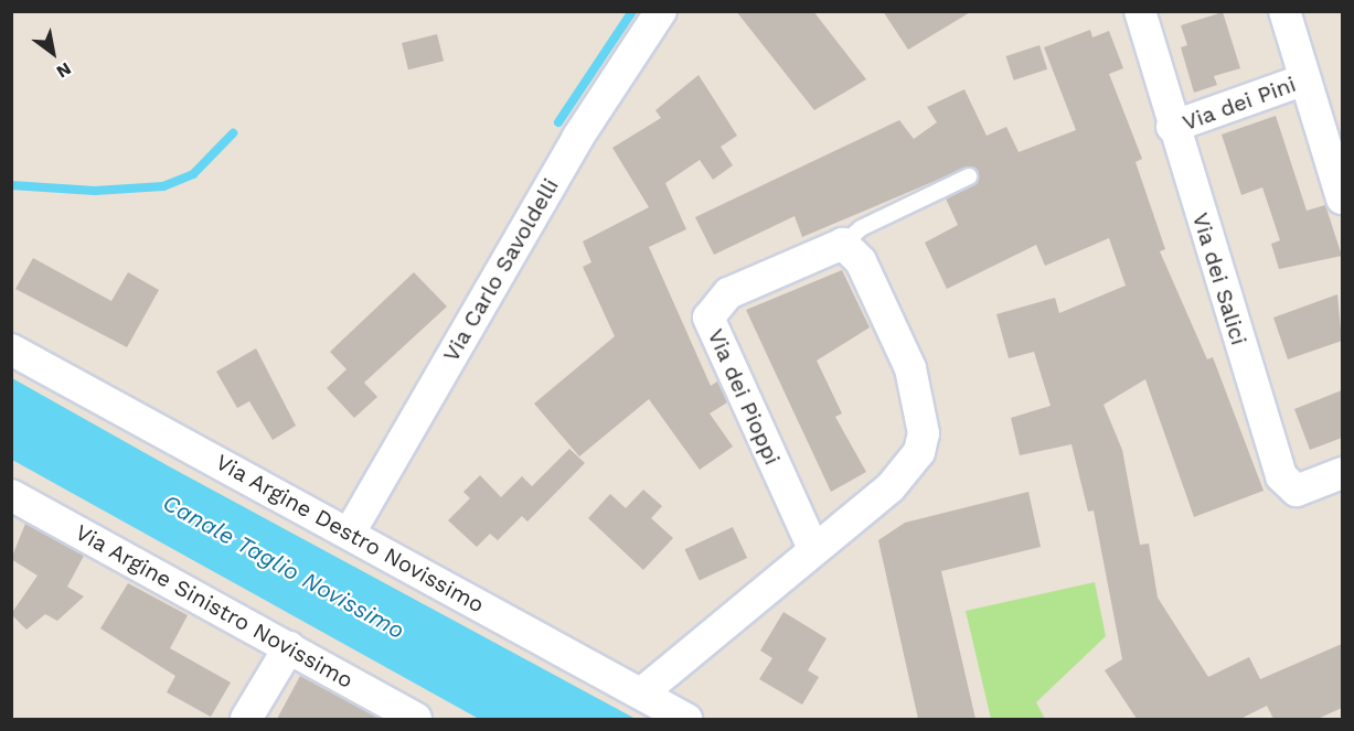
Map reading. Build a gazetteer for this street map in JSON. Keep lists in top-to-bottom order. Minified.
{"streets":{"street":["Via dei Pini","Via Carlo Savoldelli","Via dei Salici","Via dei Pioppi","Via Argine Destro Novissimo","Via Argine Sinistro Novissimo"]},"crossings":[["Via dei Pini","Via dei Salici"],["Via Carlo Savoldelli","Via Argine Destro Novissimo"]],"water":["Canale Taglio Novissimo"],"north":"bottom right"}
